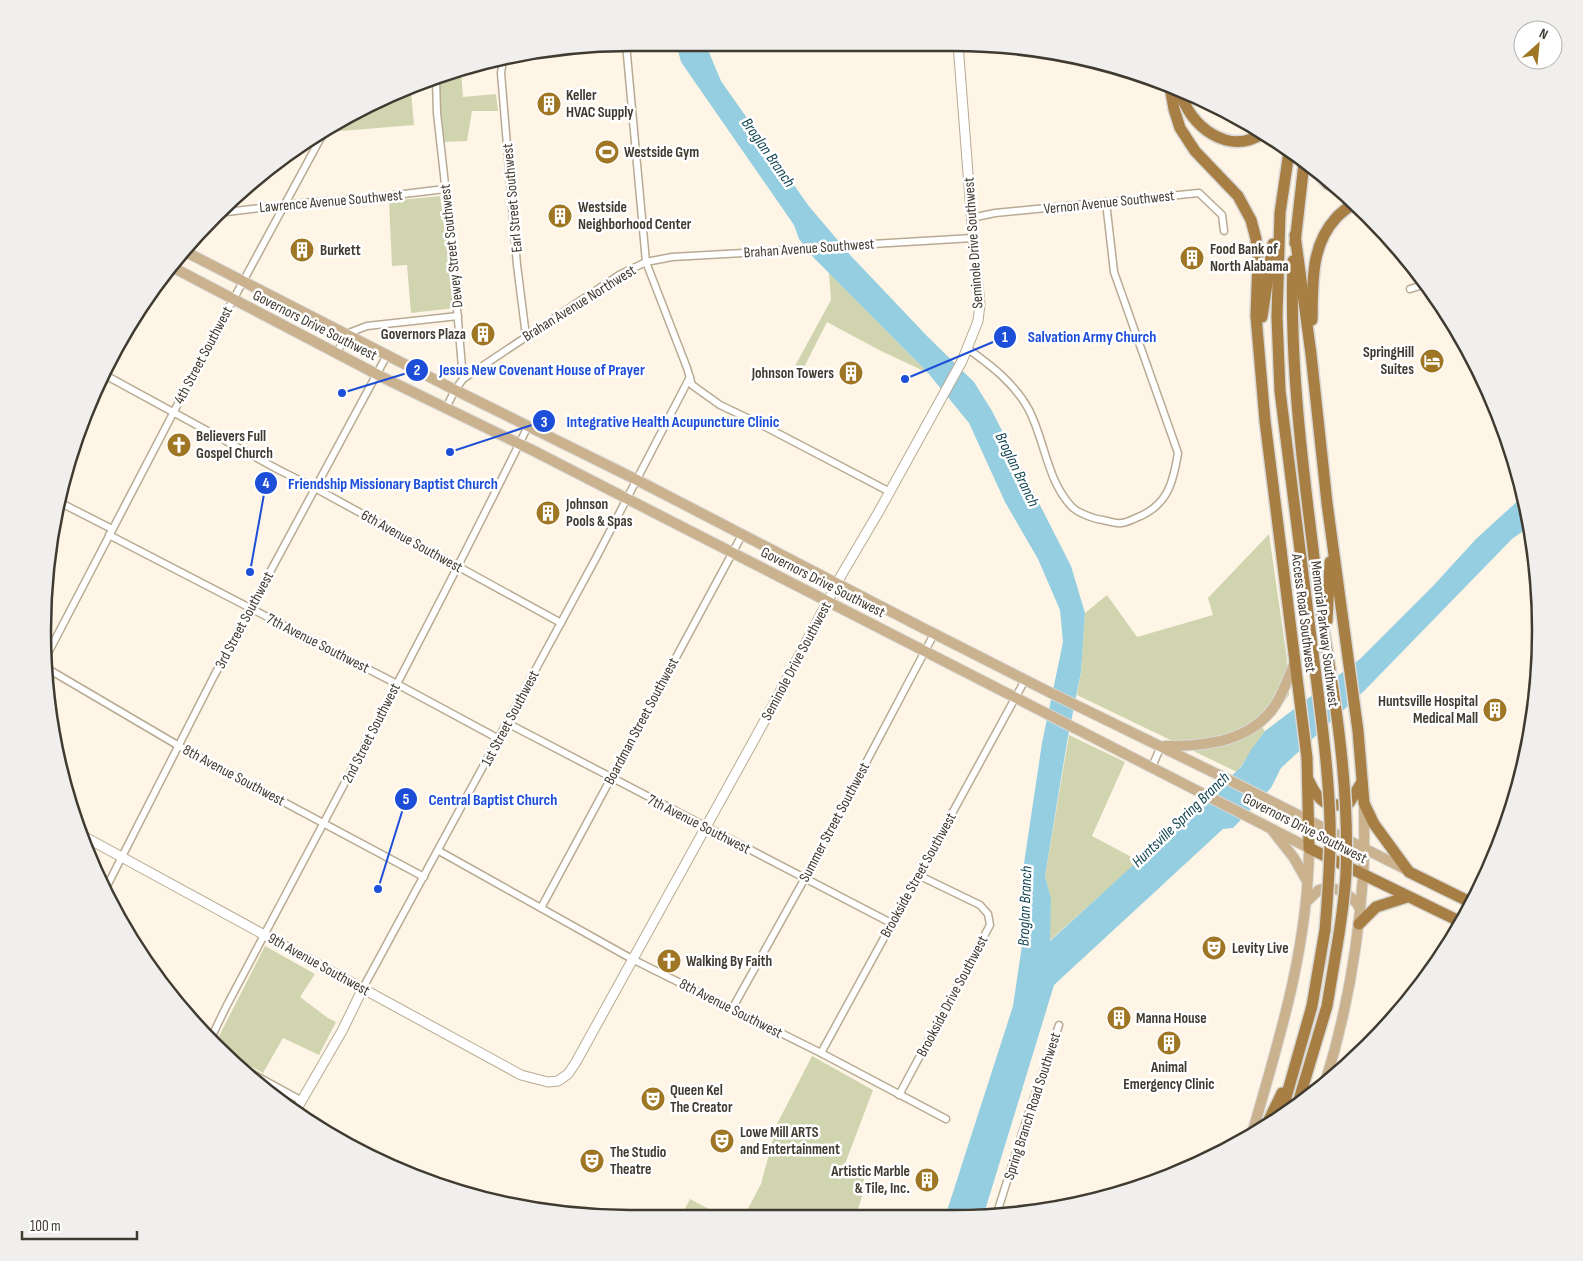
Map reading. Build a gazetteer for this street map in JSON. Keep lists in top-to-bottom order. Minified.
{"streets":{"highway":["Governors Drive Southwest","Access Road Southwest","Memorial Parkway Southwest"],"street":["Earl Street Southwest","Lawrence Avenue Southwest","Vernon Avenue Southwest","Seminole Drive Southwest","Dewey Street Southwest","Brahan Avenue Southwest","Brahan Avenue Northwest","4th Street Southwest","6th Avenue Southwest","3rd Street Southwest","7th Avenue Southwest","1st Street Southwest","Boardman Street Southwest","2nd Street Southwest","8th Avenue Southwest","Summer Street Southwest","Brookside Street Southwest","9th Avenue Southwest","Brookside Drive Southwest","Spring Branch Road Southwest"]},"crossings":[["Earl Street Southwest","Brahan Avenue Northwest"],["Lawrence Avenue Southwest","Dewey Street Southwest"],["Lawrence Avenue Southwest","4th Street Southwest"],["Vernon Avenue Southwest","Seminole Drive Southwest"],["Seminole Drive Southwest","Brahan Avenue Southwest"],["Seminole Drive Southwest","Governors Drive Southwest"],["Seminole Drive Southwest","7th Avenue Southwest"],["Seminole Drive Southwest","8th Avenue Southwest"],["Seminole Drive Southwest","9th Avenue Southwest"],["Dewey Street Southwest","Brahan Avenue Northwest"],["Brahan Avenue Southwest","Brahan Avenue Northwest"],["Governors Drive Southwest","4th Street Southwest"],["Governors Drive Southwest","Access Road Southwest"],["Governors Drive Southwest","3rd Street Southwest"],["Governors Drive Southwest","1st Street Southwest"],["Governors Drive Southwest","Boardman Street Southwest"],["Governors Drive Southwest","2nd Street Southwest"],["Governors Drive Southwest","Summer Street Southwest"],["Governors Drive Southwest","Brookside Street Southwest"],["4th Street Southwest","6th Avenue Southwest"],["4th Street Southwest","7th Avenue Southwest"],["6th Avenue Southwest","3rd Street Southwest"],["6th Avenue Southwest","1st Street Southwest"],["6th Avenue Southwest","2nd Street Southwest"],["3rd Street Southwest","7th Avenue Southwest"],["3rd Street Southwest","8th Avenue Southwest"],["3rd Street Southwest","9th Avenue Southwest"],["7th Avenue Southwest","1st Street Southwest"],["7th Avenue Southwest","Boardman Street Southwest"],["7th Avenue Southwest","2nd Street Southwest"],["7th Avenue Southwest","Summer Street Southwest"],["7th Avenue Southwest","Brookside Street Southwest"],["1st Street Southwest","8th Avenue Southwest"],["1st Street Southwest","9th Avenue Southwest"],["Boardman Street Southwest","8th Avenue Southwest"],["2nd Street Southwest","8th Avenue Southwest"],["2nd Street Southwest","9th Avenue Southwest"],["8th Avenue Southwest","Summer Street Southwest"],["8th Avenue Southwest","Brookside Street Southwest"],["8th Avenue Southwest","Brookside Drive Southwest"],["Brookside Street Southwest","Brookside Drive Southwest"]],"water":["Broglan Branch","Huntsville Spring Branch"],"places":{"building":["Keller HVAC Supply","Westside Neighborhood Center","Burkett","Food Bank of North Alabama","Governors Plaza","Johnson Towers","Johnson Pools & Spas","Huntsville Hospital Medical Mall","Manna House","Animal Emergency Clinic","Artistic Marble & Tile, Inc."],"sports":["Westside Gym"],"hotel":["SpringHill Suites"],"other":["Salvation Army Church","Jesus New Covenant House of Prayer","Integrative Health Acupuncture Clinic","Friendship Missionary Baptist Church","Central Baptist Church"],"church":["Believers Full Gospel Church","Walking By Faith"],"theatre":["Levity Live","Queen Kel The Creator","Lowe Mill ARTS and Entertainment","The Studio Theatre"]},"scale_bar":"100 m","north":"top right"}
